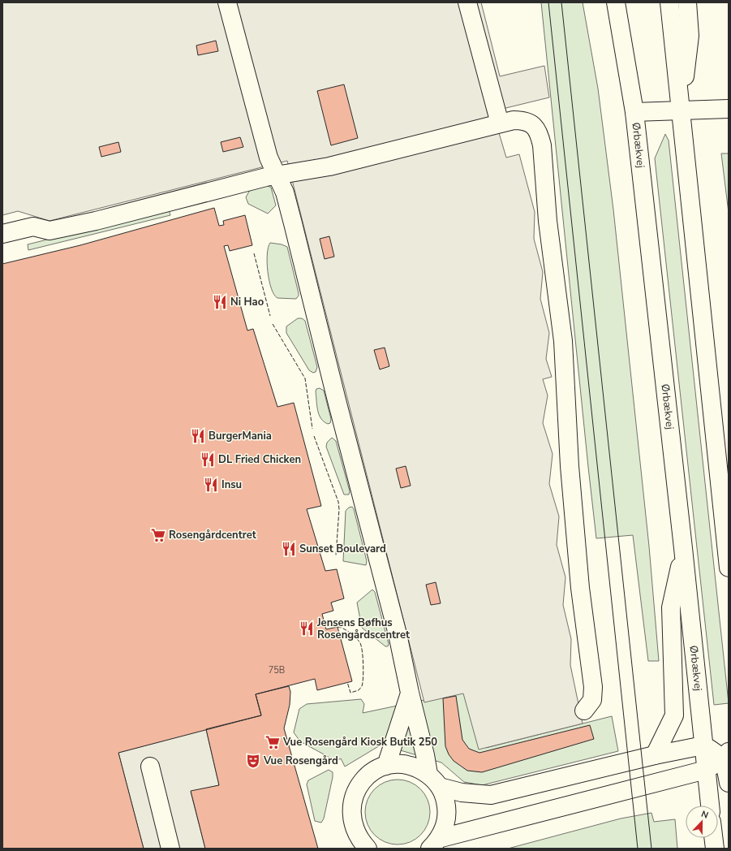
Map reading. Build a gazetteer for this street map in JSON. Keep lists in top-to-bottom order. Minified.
{"streets":{"main road":["Ørbækvej"]},"places":{"restaurant":["Ni Hao","BurgerMania","DL Fried Chicken","Insu","Sunset Boulevard","Jensens Bøfhus Rosengårdscentret"],"supermarket":["Rosengårdcentret","Vue Rosengård Kiosk Butik 250"],"theatre":["Vue Rosengård"]},"house_numbers":["75B"],"north":"top"}
